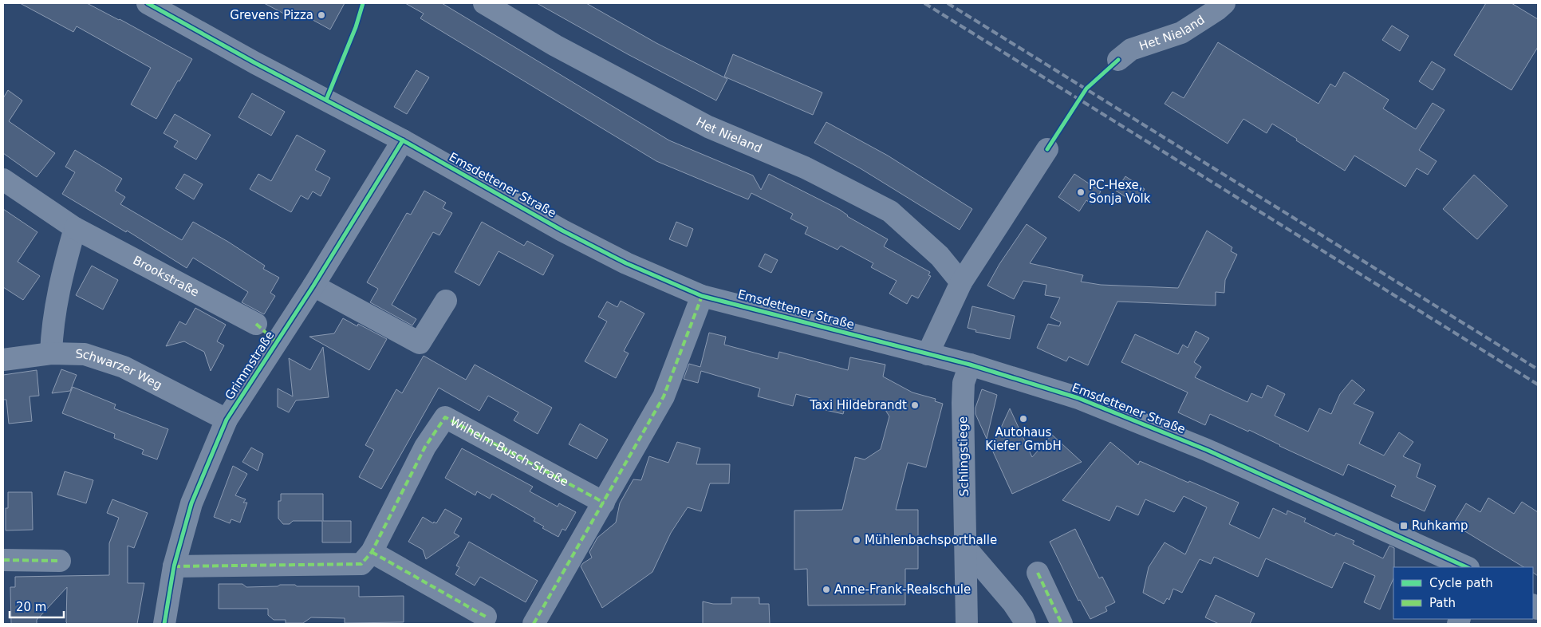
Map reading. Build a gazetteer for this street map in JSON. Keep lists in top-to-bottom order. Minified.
{"streets":{"street":["Het Nieland","Emsdettener Straße","Brookstraße","Grimmstraße","Schwarzer Weg","Wilhelm-Busch-Straße","Schlingstiege"]},"crossings":[["Emsdettener Straße","Grimmstraße"],["Emsdettener Straße","Schlingstiege"],["Grimmstraße","Schwarzer Weg"],["Grimmstraße","Wilhelm-Busch-Straße"]],"places":{"other":["Grevens Pizza","PC-Hexe, Sonja Volk","Taxi Hildebrandt","Autohaus Kiefer GmbH","Mühlenbachsporthalle","Anne-Frank-Realschule"],"transit":["Ruhkamp"]},"legend":["Cycle path","Path"],"scale_bar":"20 m"}
